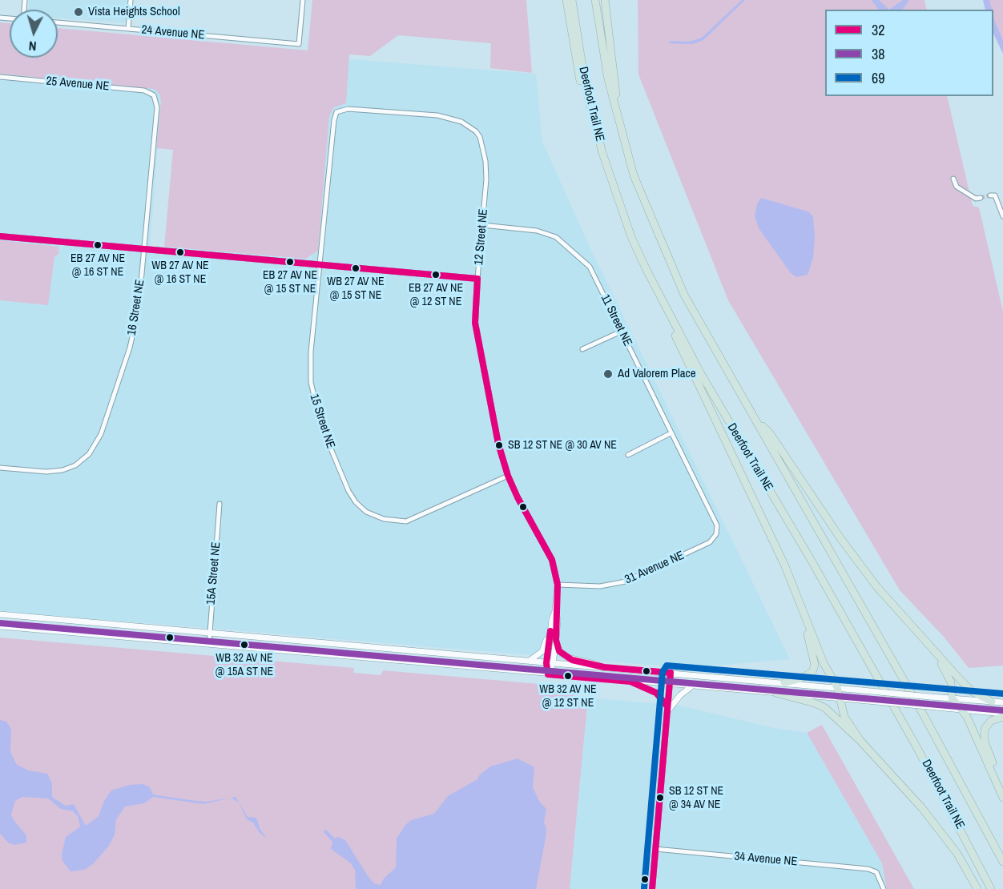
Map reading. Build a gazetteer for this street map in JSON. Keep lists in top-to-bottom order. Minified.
{"streets":{"highway":["Deerfoot Trail NE"],"main road":["12 Street NE"],"street":["24 Avenue NE","25 Avenue NE","16 Street NE","11 Street NE","15 Street NE","31 Avenue NE","15A Street NE","34 Avenue NE"]},"crossings":[["25 Avenue NE","16 Street NE"],["12 Street NE","11 Street NE"],["12 Street NE","15 Street NE"],["12 Street NE","31 Avenue NE"],["11 Street NE","31 Avenue NE"]],"places":["Vista Heights School","EB 27 AV NE @ 16 ST NE","WB 27 AV NE @ 16 ST NE","EB 27 AV NE @ 15 ST NE","WB 27 AV NE @ 15 ST NE","EB 27 AV NE @ 12 ST NE","Ad Valorem Place","SB 12 ST NE @ 30 AV NE","WB 32 AV NE @ 15A ST NE","WB 32 AV NE @ 12 ST NE","SB 12 ST NE @ 34 AV NE"],"lines":["transit line 32","transit line 38","transit line 69"],"legend":["32","38","69"],"north":"bottom"}
